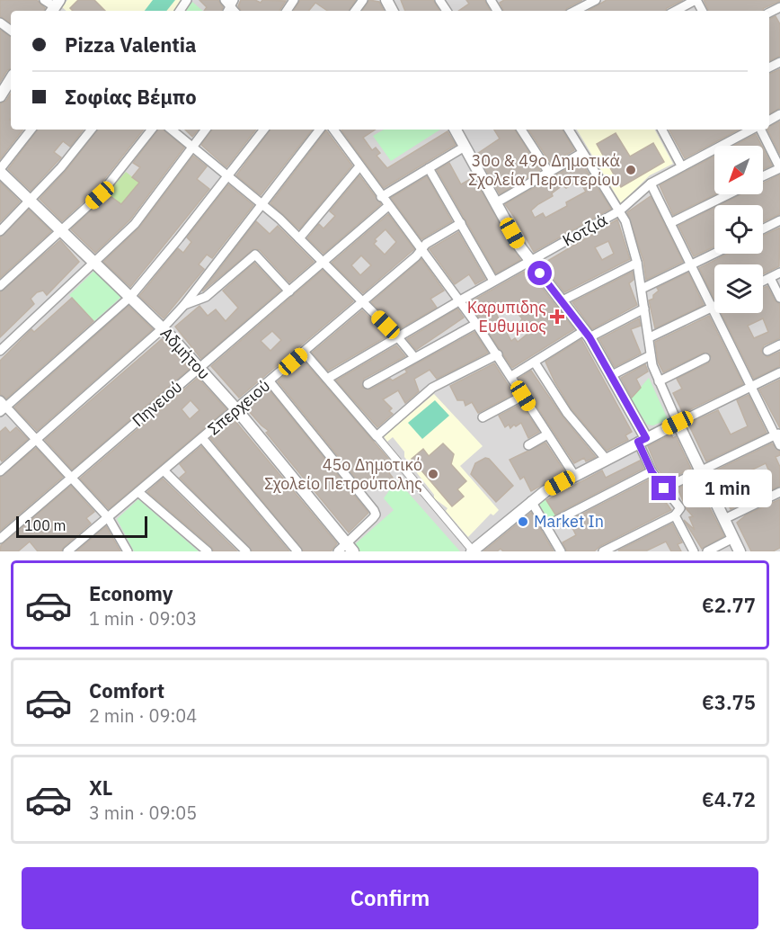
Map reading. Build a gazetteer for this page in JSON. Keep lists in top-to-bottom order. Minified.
{"streets":{"street":["Κοτζιά","Αδμήτου","Πηνειού","Σπερχειού"]},"crossings":[["Αδμήτου","Πηνειού"],["Αδμήτου","Σπερχειού"]],"places":{"other":["30ο & 49ο Δημοτικά Σχολεία Περιστερίου","45ο Δημοτικό Σχολείο Πετρούπολης","Market In"],"health":["Καρυπιδης Ευθυμιος"]},"scale_bar":"100 m","north":"bottom left","page":{"banner":["Pizza Valentia","Σοφίας Βέμπο"],"bubble":"1 min","scale":"100 m","list":[{"name":"Economy","note":"1 min · 09:03","value":"€2.77"},{"name":"Comfort","note":"2 min · 09:04","value":"€3.75"},{"name":"XL","note":"3 min · 09:05","value":"€4.72"}],"buttons":"Confirm"}}
